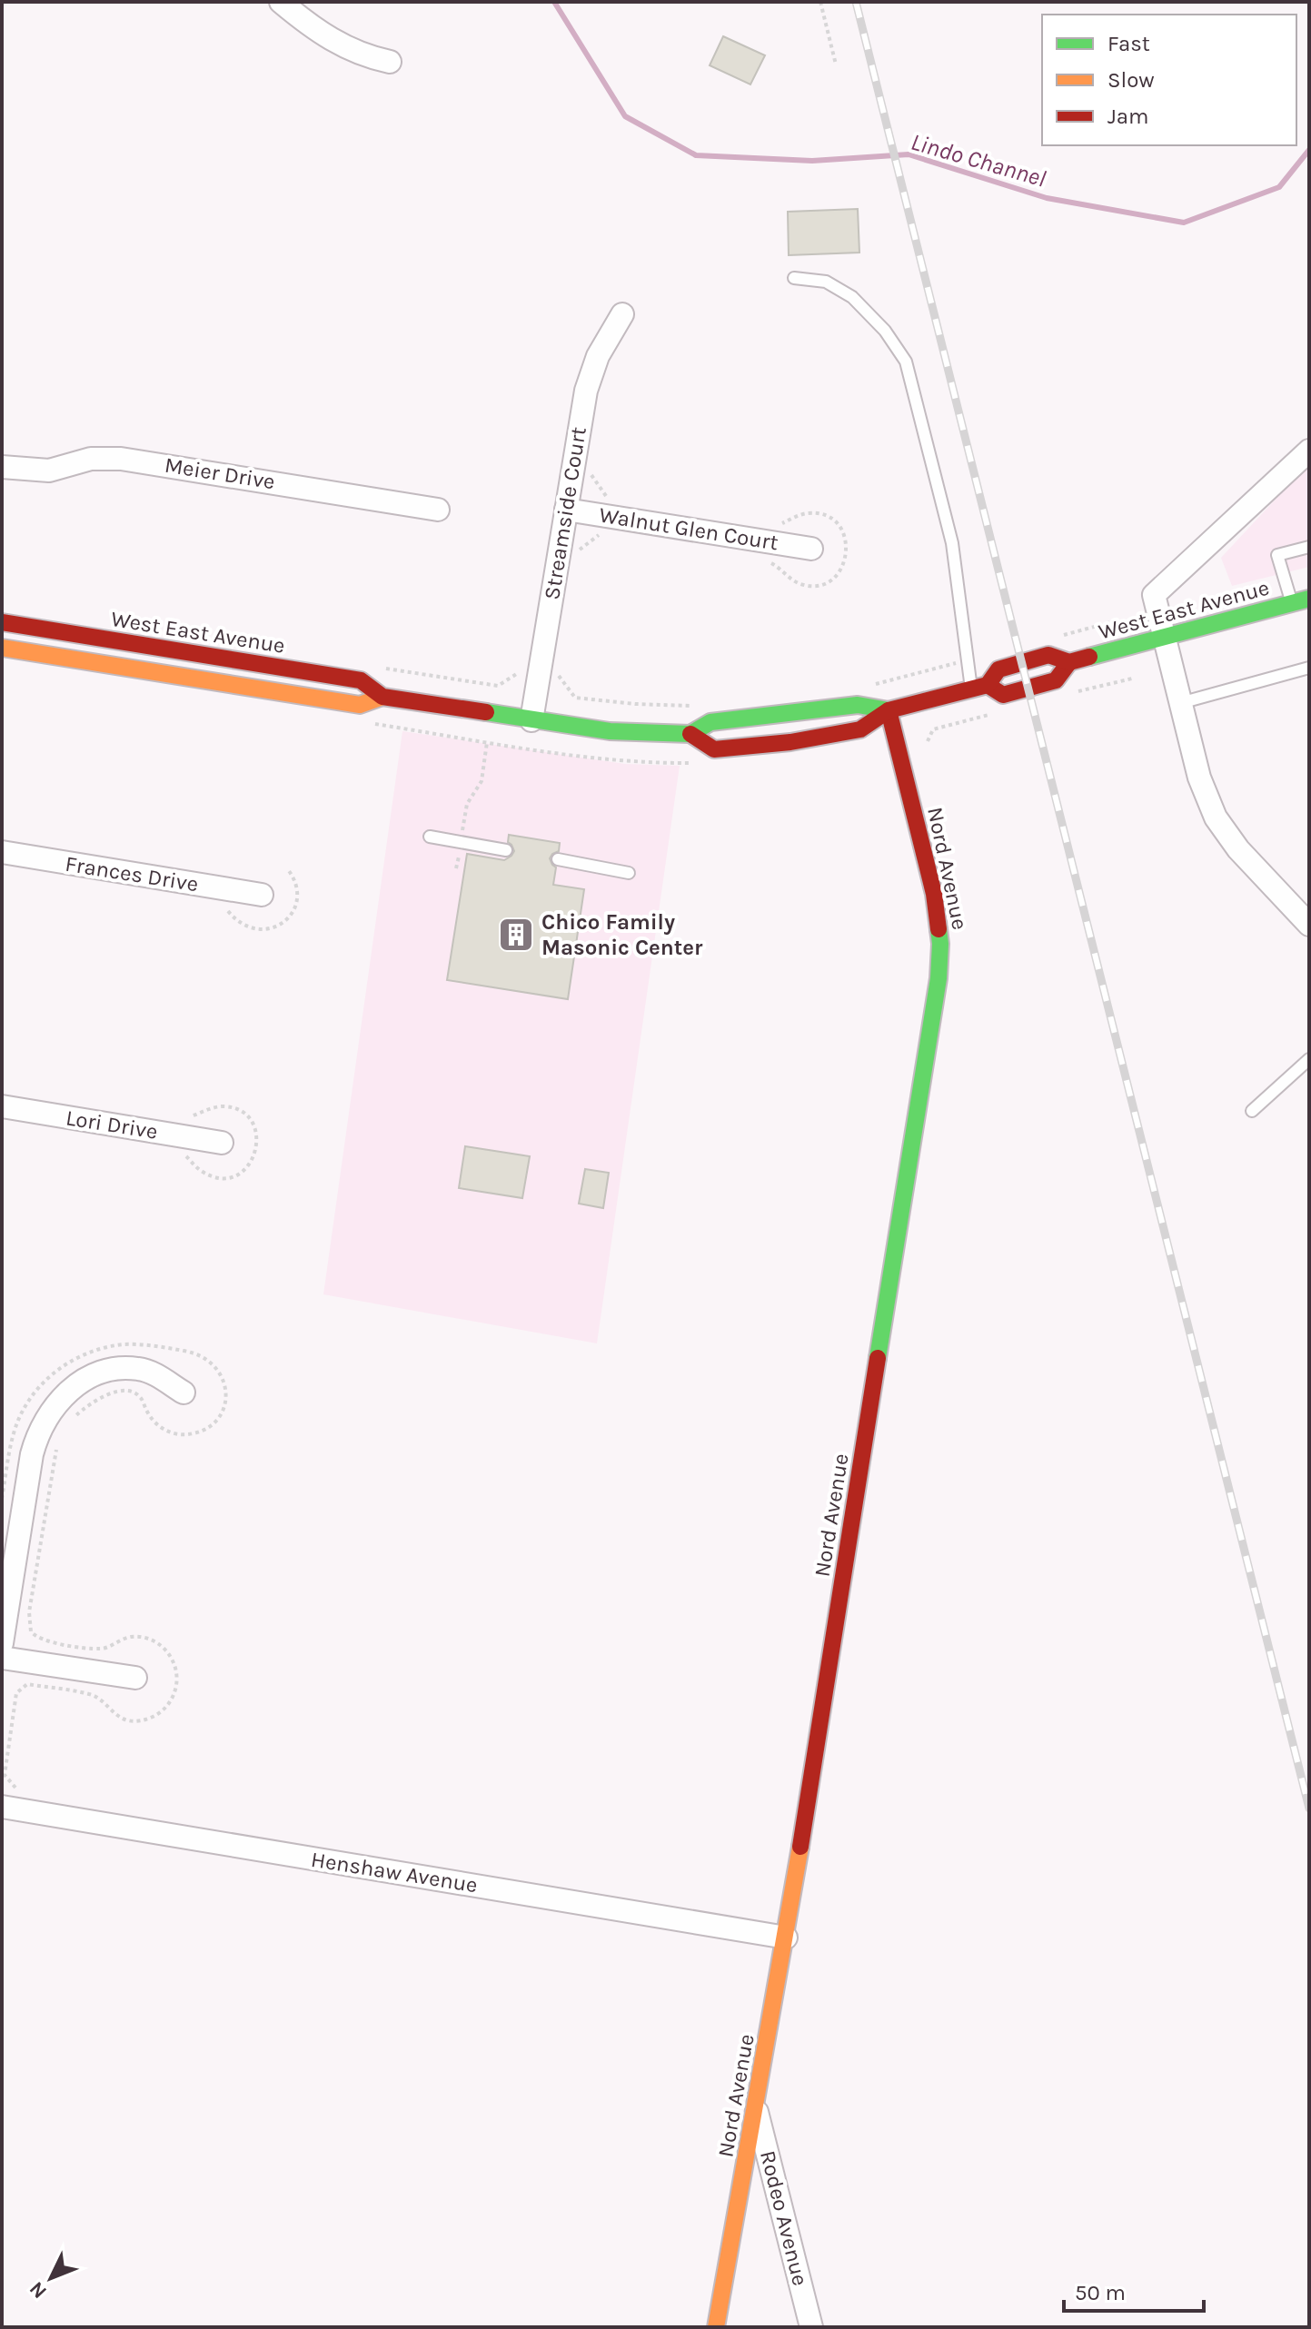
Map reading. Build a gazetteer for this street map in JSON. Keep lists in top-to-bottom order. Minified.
{"streets":{"main road":["West East Avenue","Nord Avenue"],"street":["Meier Drive","Streamside Court","Walnut Glen Court","Frances Drive","Lori Drive","Henshaw Avenue","Rodeo Avenue"]},"crossings":[["Streamside Court","Walnut Glen Court"],["Streamside Court","West East Avenue"],["West East Avenue","Nord Avenue"],["Nord Avenue","Henshaw Avenue"],["Nord Avenue","Rodeo Avenue"]],"water":["Lindo Channel"],"places":{"building":["Chico Family Masonic Center"]},"legend":["Fast","Slow","Jam"],"scale_bar":"50 m","north":"bottom left"}
